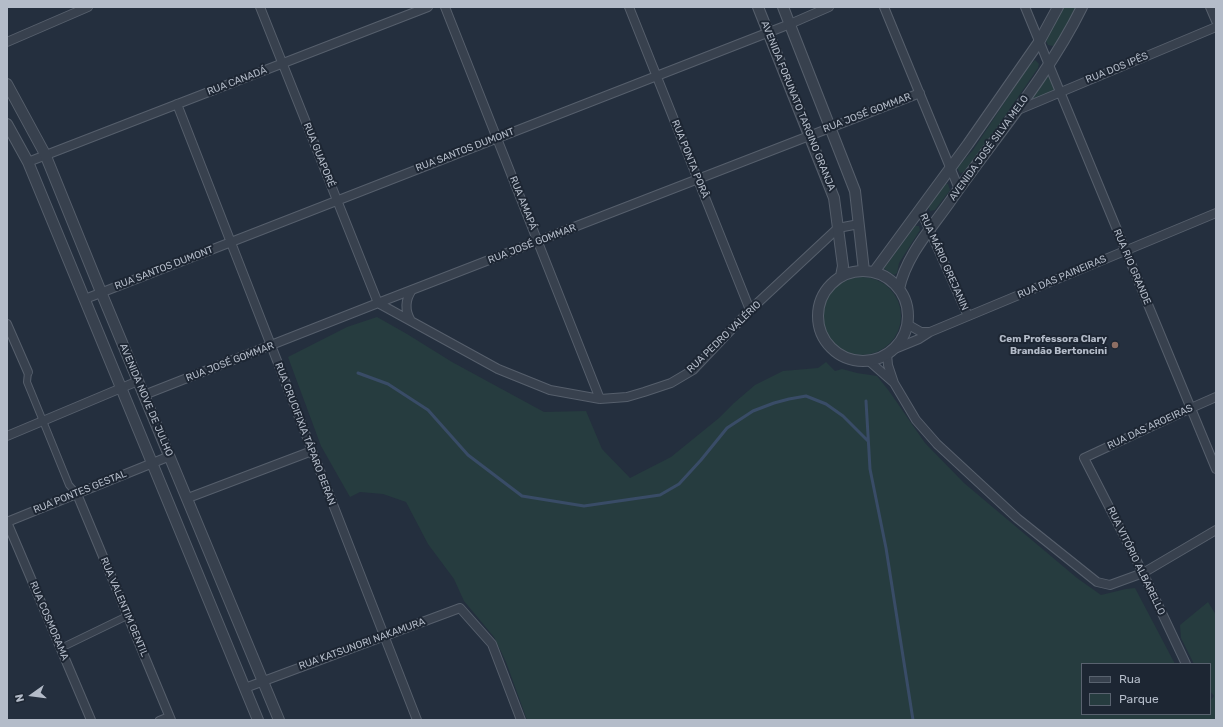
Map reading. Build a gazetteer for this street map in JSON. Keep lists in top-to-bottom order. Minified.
{"streets":{"street":["RUA DOS IPÊS","RUA CANADÁ","AVENIDA FORUNATO TARGINO GRANJA","RUA JOSÉ GOMMAR","AVENIDA JOSÉ SILVA MELO","RUA SANTOS DUMONT","RUA GUAPORÉ","RUA PONTA PORÂ","RUA AMAPÁ","RUA MÁRIO GREJANIN","RUA RIO GRANDE","RUA DAS PAINEIRAS","RUA PEDRO VALÉRIO","AVENIDA NOVE DE JULHO","RUA DAS AROEIRAS","RUA CRUCIFIXIA TÁPARO BERAN","RUA PONTES GESTAL","RUA VITÓRIO ALBARELLO","RUA VALENTIM GENTIL","RUA COSMORAMA","RUA KATSUNORI NAKAMURA"]},"crossings":[["RUA DOS IPÊS","AVENIDA JOSÉ SILVA MELO"],["RUA DOS IPÊS","RUA RIO GRANDE"],["RUA CANADÁ","RUA GUAPORÉ"],["RUA CANADÁ","AVENIDA NOVE DE JULHO"],["RUA CANADÁ","RUA CRUCIFIXIA TÁPARO BERAN"],["AVENIDA FORUNATO TARGINO GRANJA","RUA JOSÉ GOMMAR"],["AVENIDA FORUNATO TARGINO GRANJA","AVENIDA JOSÉ SILVA MELO"],["AVENIDA FORUNATO TARGINO GRANJA","RUA SANTOS DUMONT"],["AVENIDA FORUNATO TARGINO GRANJA","RUA DAS PAINEIRAS"],["AVENIDA FORUNATO TARGINO GRANJA","RUA PEDRO VALÉRIO"],["RUA JOSÉ GOMMAR","RUA GUAPORÉ"],["RUA JOSÉ GOMMAR","RUA PONTA PORÂ"],["RUA JOSÉ GOMMAR","RUA AMAPÁ"],["RUA JOSÉ GOMMAR","RUA PEDRO VALÉRIO"],["RUA JOSÉ GOMMAR","AVENIDA NOVE DE JULHO"],["RUA JOSÉ GOMMAR","RUA CRUCIFIXIA TÁPARO BERAN"],["AVENIDA JOSÉ SILVA MELO","RUA MÁRIO GREJANIN"],["AVENIDA JOSÉ SILVA MELO","RUA RIO GRANDE"],["AVENIDA JOSÉ SILVA MELO","RUA DAS PAINEIRAS"],["RUA SANTOS DUMONT","RUA GUAPORÉ"],["RUA SANTOS DUMONT","RUA PONTA PORÂ"],["RUA SANTOS DUMONT","RUA AMAPÁ"],["RUA SANTOS DUMONT","AVENIDA NOVE DE JULHO"],["RUA SANTOS DUMONT","RUA CRUCIFIXIA TÁPARO BERAN"],["RUA GUAPORÉ","RUA PEDRO VALÉRIO"],["RUA PONTA PORÂ","RUA PEDRO VALÉRIO"],["RUA AMAPÁ","RUA PEDRO VALÉRIO"],["RUA MÁRIO GREJANIN","RUA DAS PAINEIRAS"],["RUA RIO GRANDE","RUA DAS PAINEIRAS"],["RUA RIO GRANDE","RUA DAS AROEIRAS"],["AVENIDA NOVE DE JULHO","RUA PONTES GESTAL"],["AVENIDA NOVE DE JULHO","RUA KATSUNORI NAKAMURA"],["RUA DAS AROEIRAS","RUA VITÓRIO ALBARELLO"],["RUA CRUCIFIXIA TÁPARO BERAN","RUA KATSUNORI NAKAMURA"],["RUA PONTES GESTAL","RUA VALENTIM GENTIL"],["RUA PONTES GESTAL","RUA COSMORAMA"]],"places":["Cem Professora Clary Brandão Bertoncini"],"legend":["Rua","Parque"],"north":"left"}
